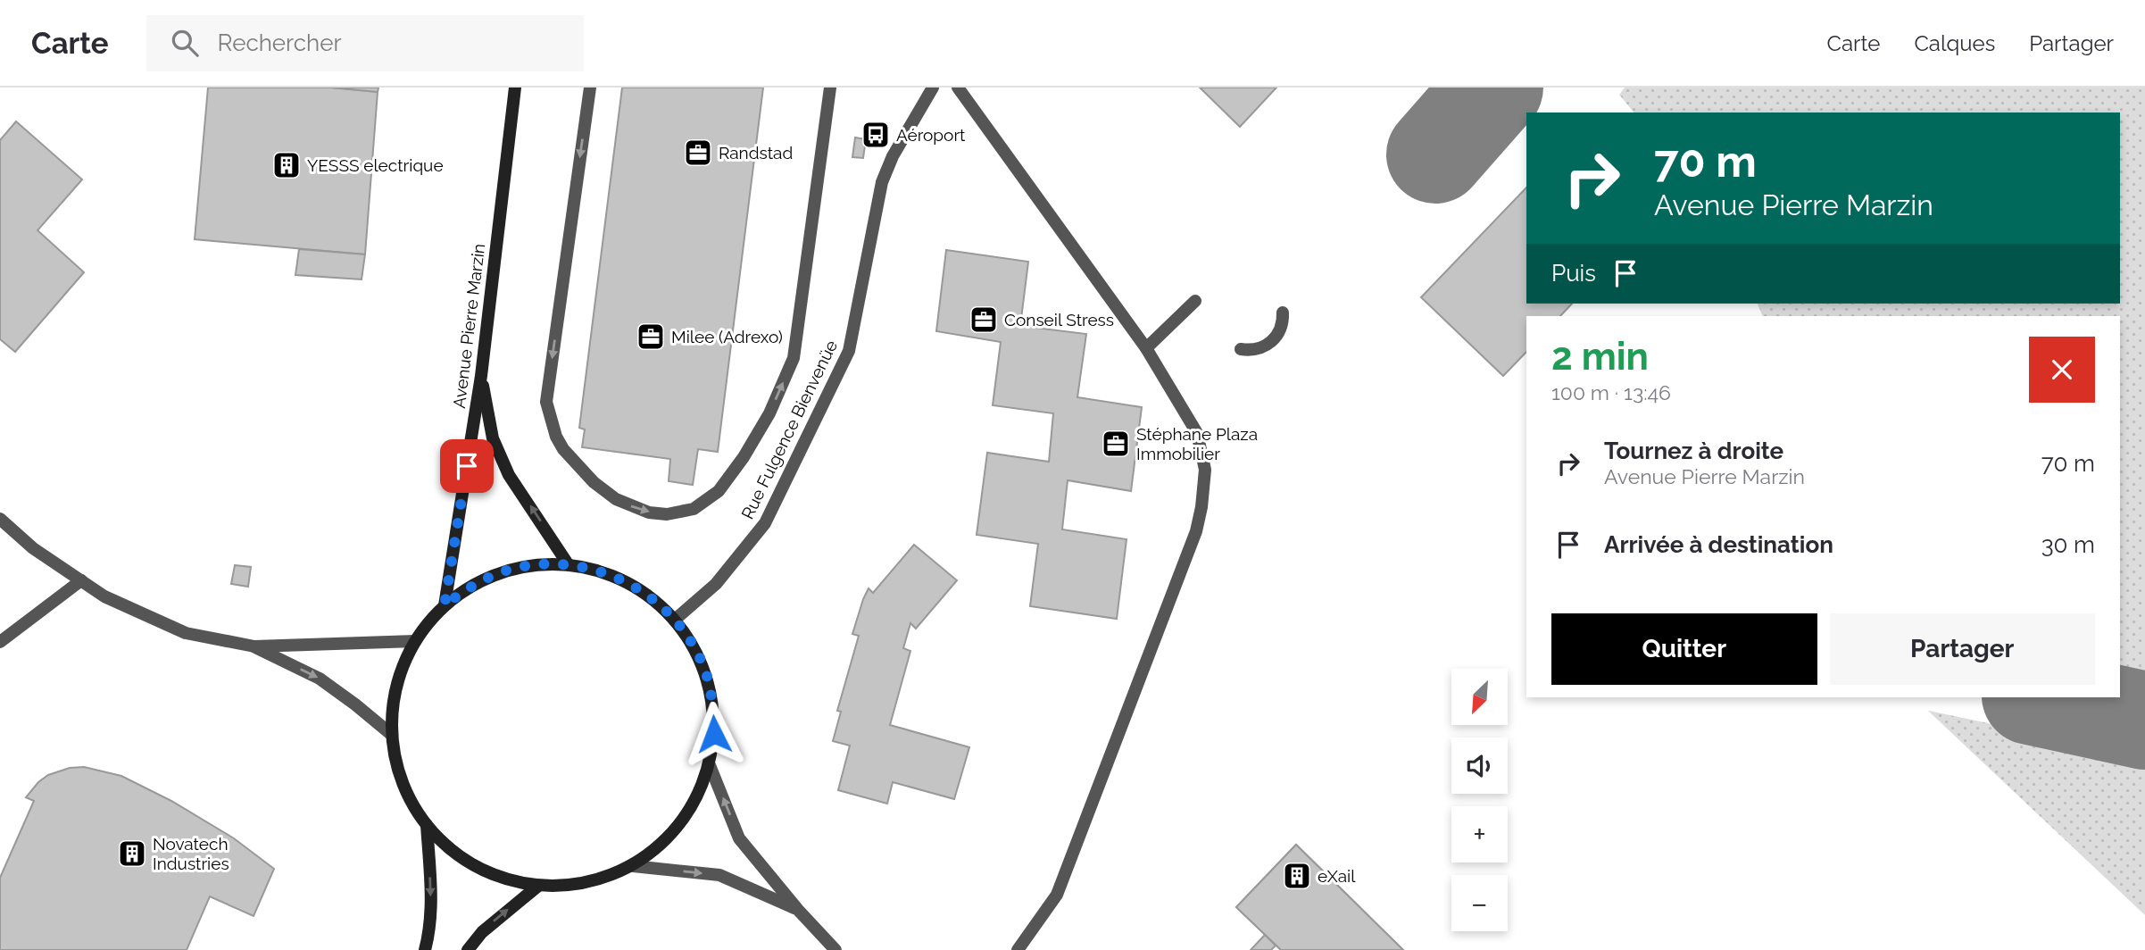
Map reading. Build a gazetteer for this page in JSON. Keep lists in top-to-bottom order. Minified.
{"streets":{"main road":["Avenue Pierre Marzin"],"street":["Rue Fulgence Bienvenüe"]},"places":{"bus stop":["Aéroport"],"office":["Randstad","Conseil Stress","Milee (Adrexo)","Stéphane Plaza Immobilier"],"building":["YESSS electrique","Novatech Industries","eXail"]},"north":"bottom left","page":{"header":"Carte","search":"Rechercher","nav":["Carte","Calques","Partager"],"turn":["70 m","Avenue Pierre Marzin"],"then":"Puis","heading":["2 min","100 m · 13:46"],"list":[{"name":"Tournez à droite","note":"Avenue Pierre Marzin","value":"70 m"},{"name":"Arrivée à destination","value":"30 m"}],"buttons":["Quitter","Partager"],"map_buttons":["+","−"]}}
